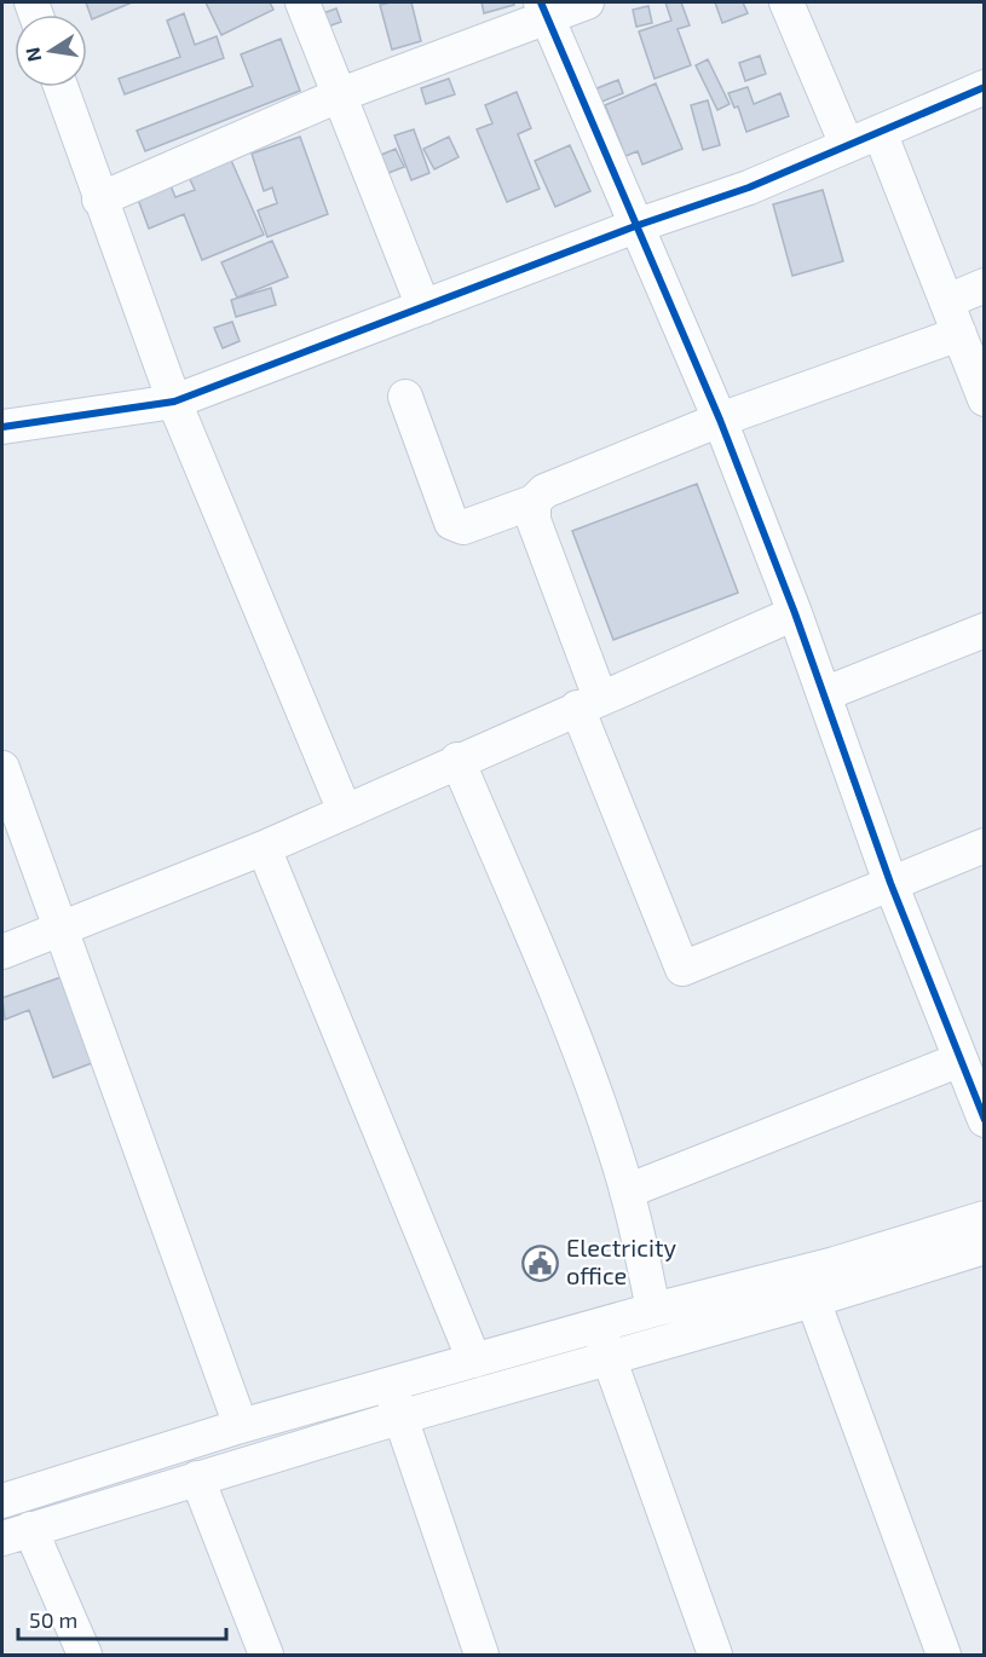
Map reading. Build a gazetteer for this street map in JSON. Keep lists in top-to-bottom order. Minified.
{"places":{"public building":["Electricity office"]},"scale_bar":"50 m","north":"left"}
